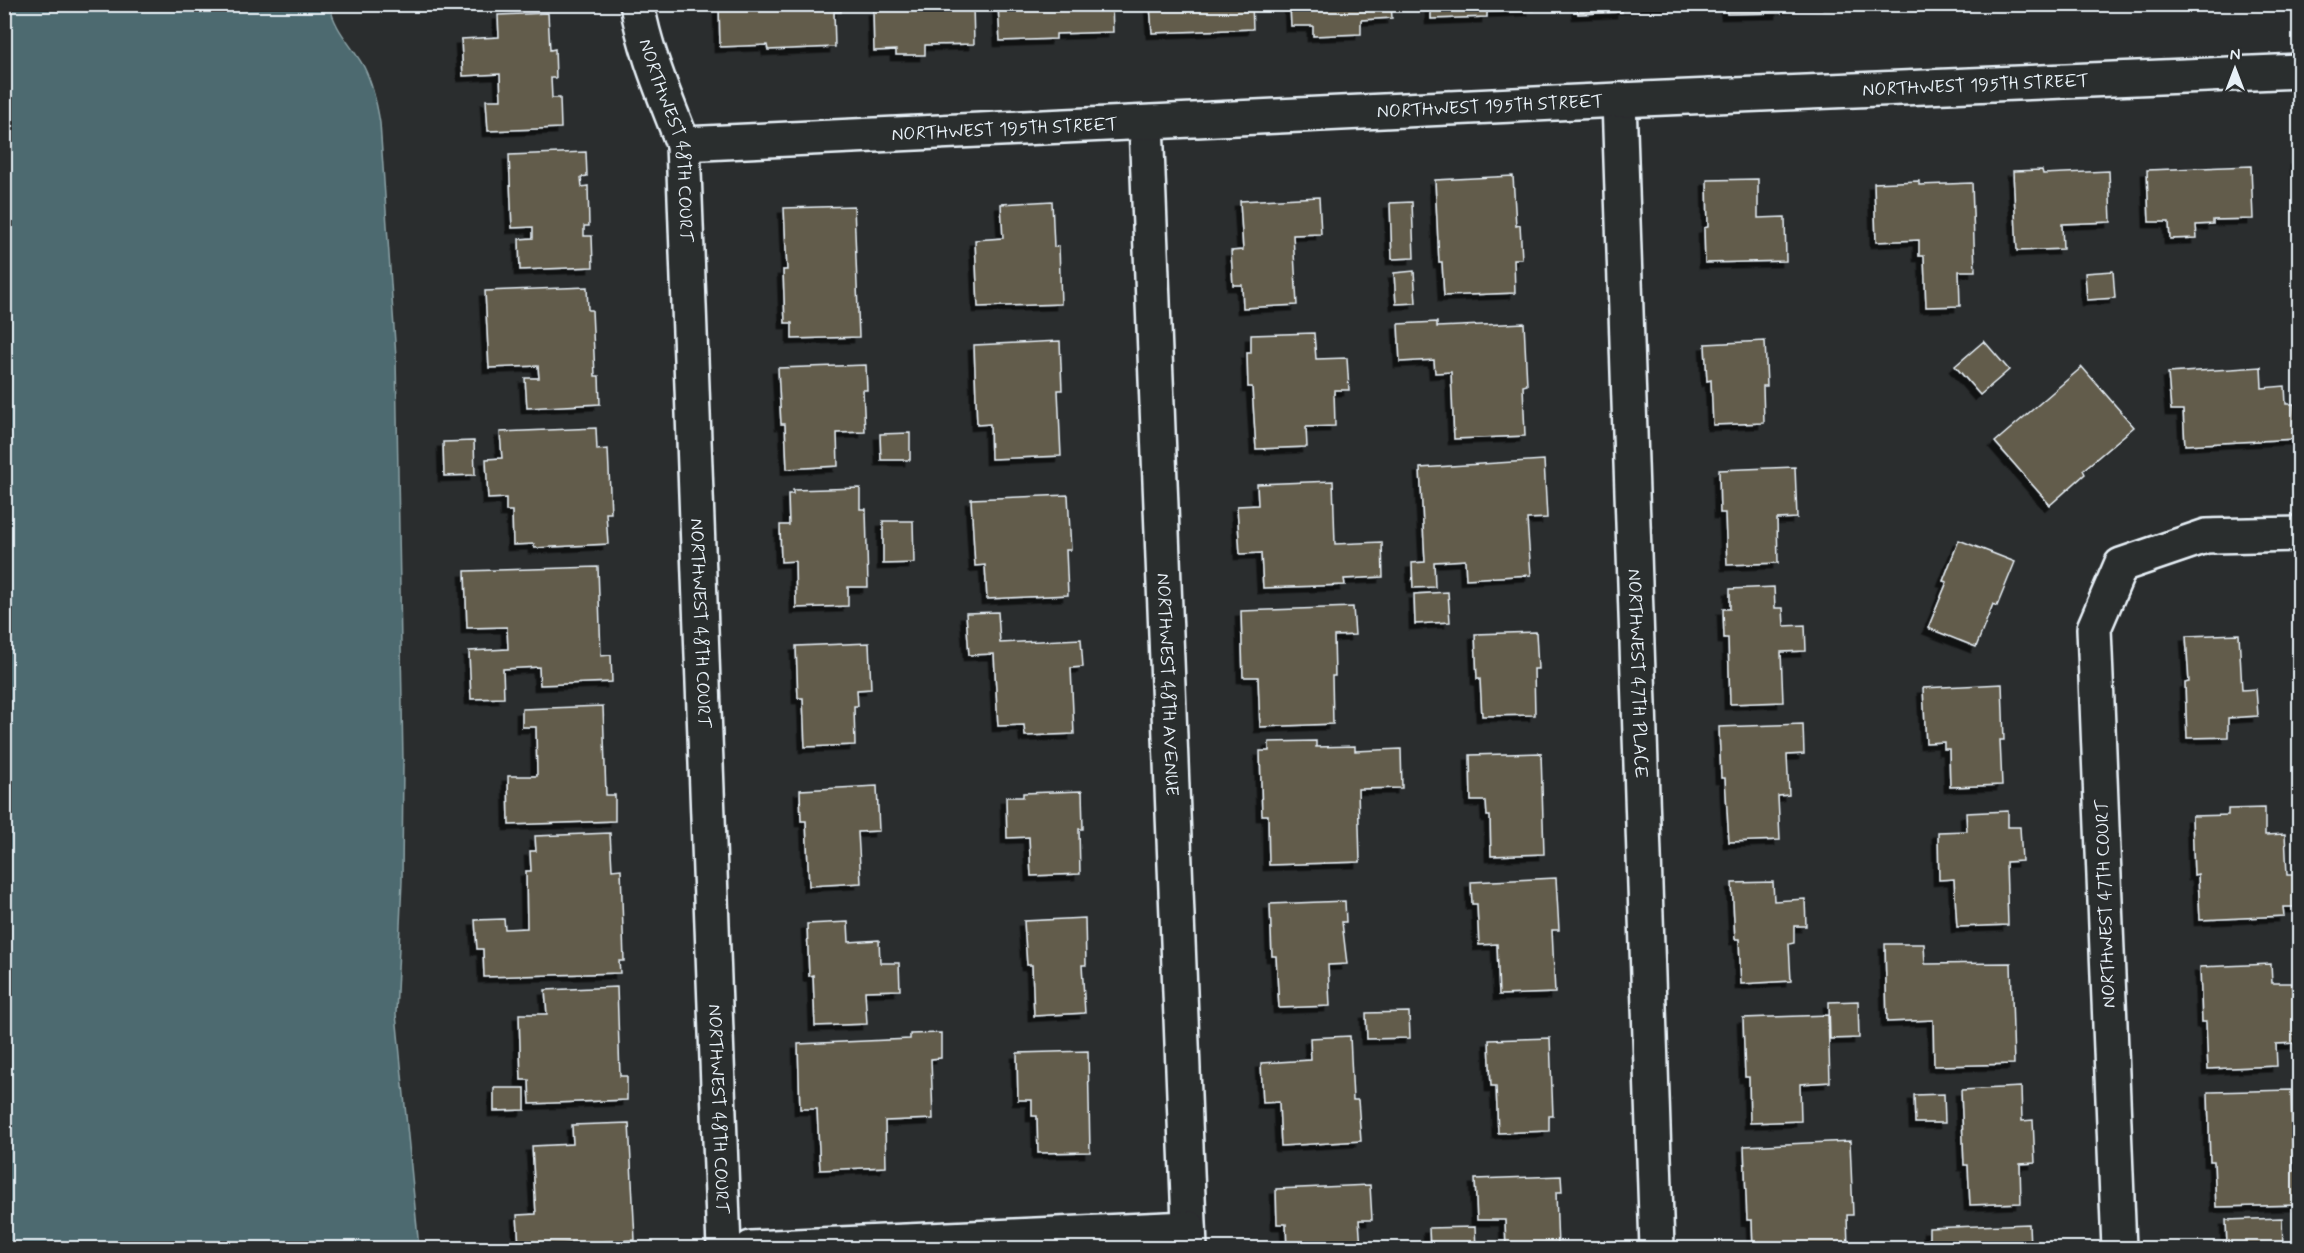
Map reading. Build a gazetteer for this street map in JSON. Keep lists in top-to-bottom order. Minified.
{"streets":{"street":["NORTHWEST 195TH STREET","NORTHWEST 48TH COURT","NORTHWEST 47TH PLACE","NORTHWEST 48TH AVENUE","NORTHWEST 47TH COURT"]},"crossings":[["NORTHWEST 195TH STREET","NORTHWEST 48TH COURT"],["NORTHWEST 195TH STREET","NORTHWEST 47TH PLACE"],["NORTHWEST 195TH STREET","NORTHWEST 48TH AVENUE"]],"north":"top"}
